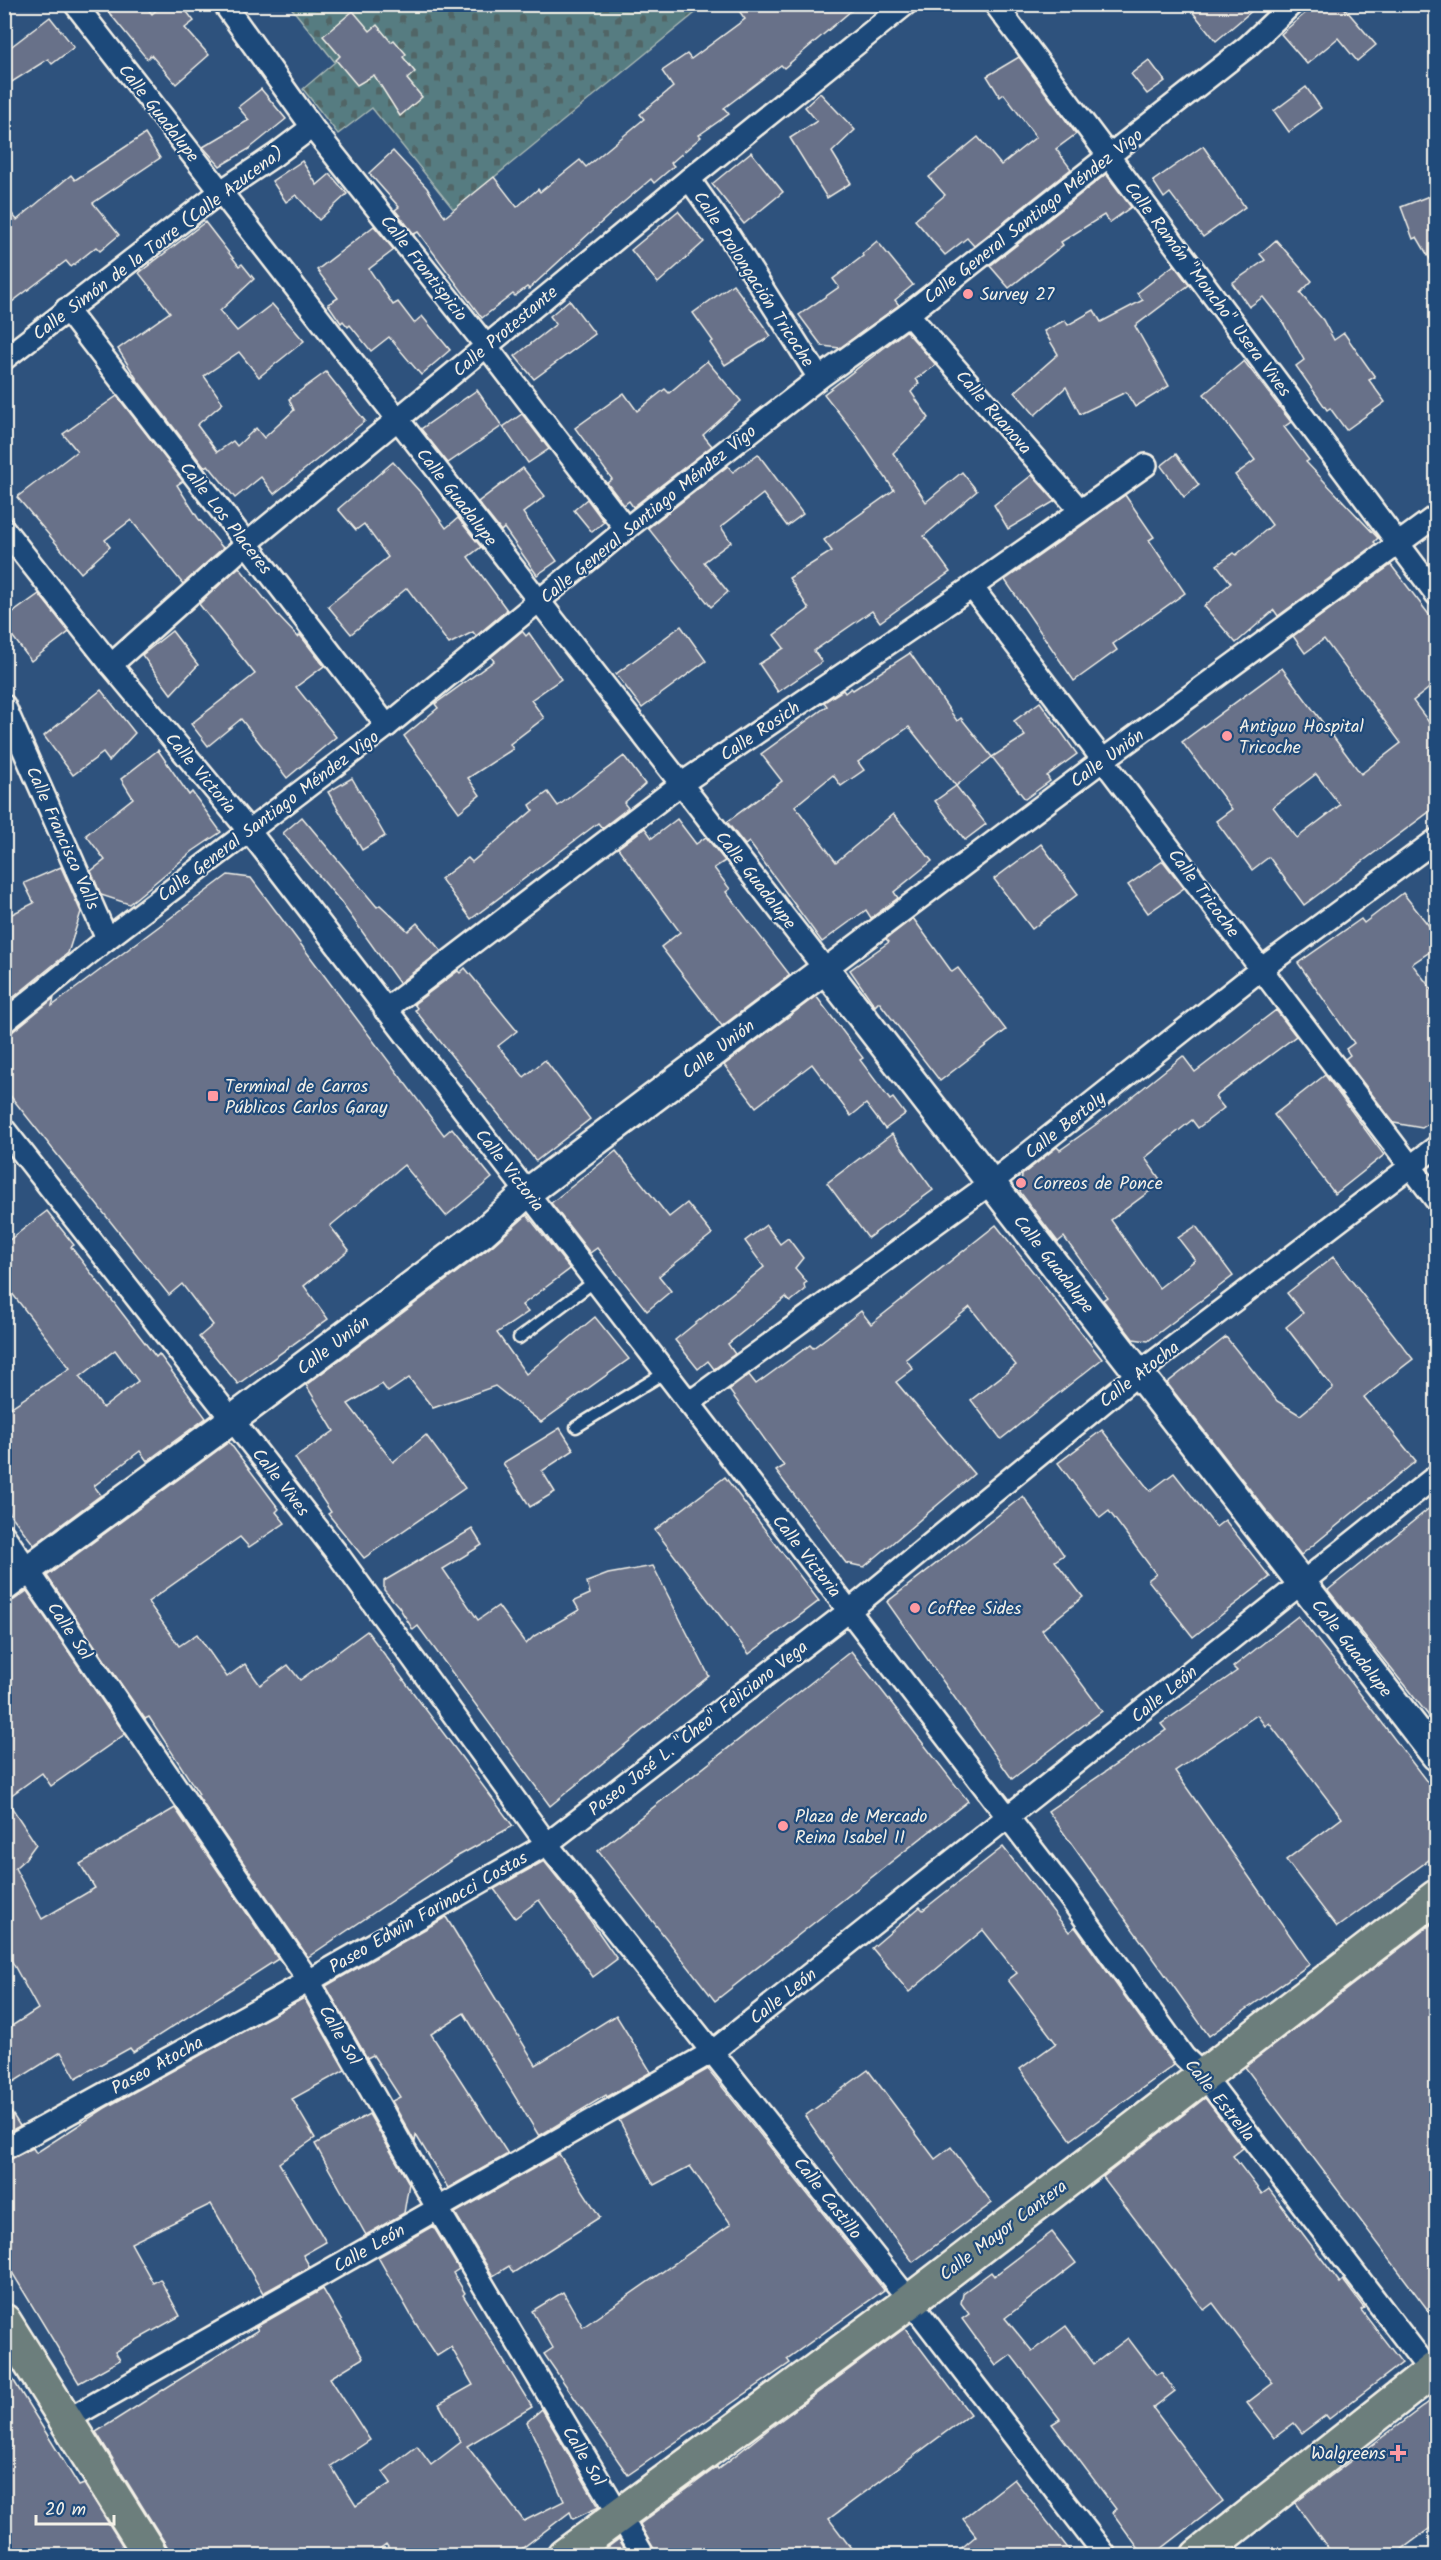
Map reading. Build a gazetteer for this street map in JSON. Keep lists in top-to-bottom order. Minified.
{"streets":{"main road":["Calle Mayor Cantera"],"street":["Calle Guadalupe","Calle General Santiago Méndez Vigo","Calle Simón de la Torre (Calle Azucena)","Calle Frontispicio","Calle Prolongación Tricoche","Calle Ramón \"Moncho\" Usera Vives","Calle Protestante","Calle Ruanova","Calle Los Placeres","Calle Rosich","Calle Unión","Calle Victoria","Calle Francisco Valls","Calle Tricoche","Calle Bertoly","Calle Atocha","Calle Vives","Calle Sol","Calle León","Paseo José L. \"Cheo\" Feliciano Vega","Paseo Edwin Farinacci Costas","Paseo Atocha","Calle Estrella","Calle Castillo"]},"crossings":[["Calle Guadalupe","Calle General Santiago Méndez Vigo"],["Calle Guadalupe","Calle Simón de la Torre (Calle Azucena)"],["Calle Guadalupe","Calle Protestante"],["Calle Guadalupe","Calle Rosich"],["Calle Guadalupe","Calle Unión"],["Calle Guadalupe","Calle Bertoly"],["Calle Guadalupe","Calle Atocha"],["Calle Guadalupe","Calle León"],["Calle General Santiago Méndez Vigo","Calle Frontispicio"],["Calle General Santiago Méndez Vigo","Calle Prolongación Tricoche"],["Calle General Santiago Méndez Vigo","Calle Ramón \"Moncho\" Usera Vives"],["Calle General Santiago Méndez Vigo","Calle Ruanova"],["Calle General Santiago Méndez Vigo","Calle Los Placeres"],["Calle General Santiago Méndez Vigo","Calle Victoria"],["Calle General Santiago Méndez Vigo","Calle Francisco Valls"],["Calle Simón de la Torre (Calle Azucena)","Calle Frontispicio"],["Calle Simón de la Torre (Calle Azucena)","Calle Los Placeres"],["Calle Frontispicio","Calle Protestante"],["Calle Prolongación Tricoche","Calle Protestante"],["Calle Ramón \"Moncho\" Usera Vives","Calle Unión"],["Calle Protestante","Calle Los Placeres"],["Calle Protestante","Calle Victoria"],["Calle Ruanova","Calle Rosich"],["Calle Rosich","Calle Victoria"],["Calle Rosich","Calle Tricoche"],["Calle Unión","Calle Victoria"],["Calle Unión","Calle Tricoche"],["Calle Unión","Calle Vives"],["Calle Unión","Calle Sol"],["Calle Victoria","Calle Bertoly"],["Calle Victoria","Calle Atocha"],["Calle Victoria","Calle León"],["Calle Victoria","Paseo José L. \"Cheo\" Feliciano Vega"],["Calle Victoria","Calle Estrella"],["Calle Tricoche","Calle Bertoly"],["Calle Tricoche","Calle Atocha"],["Calle Atocha","Paseo José L. \"Cheo\" Feliciano Vega"],["Calle Vives","Paseo José L. \"Cheo\" Feliciano Vega"],["Calle Vives","Paseo Edwin Farinacci Costas"],["Calle Vives","Calle Castillo"],["Calle Sol","Calle León"],["Calle Sol","Paseo Edwin Farinacci Costas"],["Calle Sol","Paseo Atocha"],["Calle Sol","Calle Mayor Cantera"],["Calle León","Calle Estrella"],["Calle León","Calle Castillo"],["Paseo José L. \"Cheo\" Feliciano Vega","Paseo Edwin Farinacci Costas"],["Paseo José L. \"Cheo\" Feliciano Vega","Calle Castillo"],["Paseo Edwin Farinacci Costas","Paseo Atocha"],["Paseo Edwin Farinacci Costas","Calle Castillo"],["Calle Estrella","Calle Mayor Cantera"],["Calle Castillo","Calle Mayor Cantera"]],"places":{"other":["Survey 27","Antiguo Hospital Tricoche","Correos de Ponce","Coffee Sides","Plaza de Mercado Reina Isabel II"],"transit":["Terminal de Carros Públicos Carlos Garay"],"health":["Walgreens"]},"scale_bar":"20 m"}
